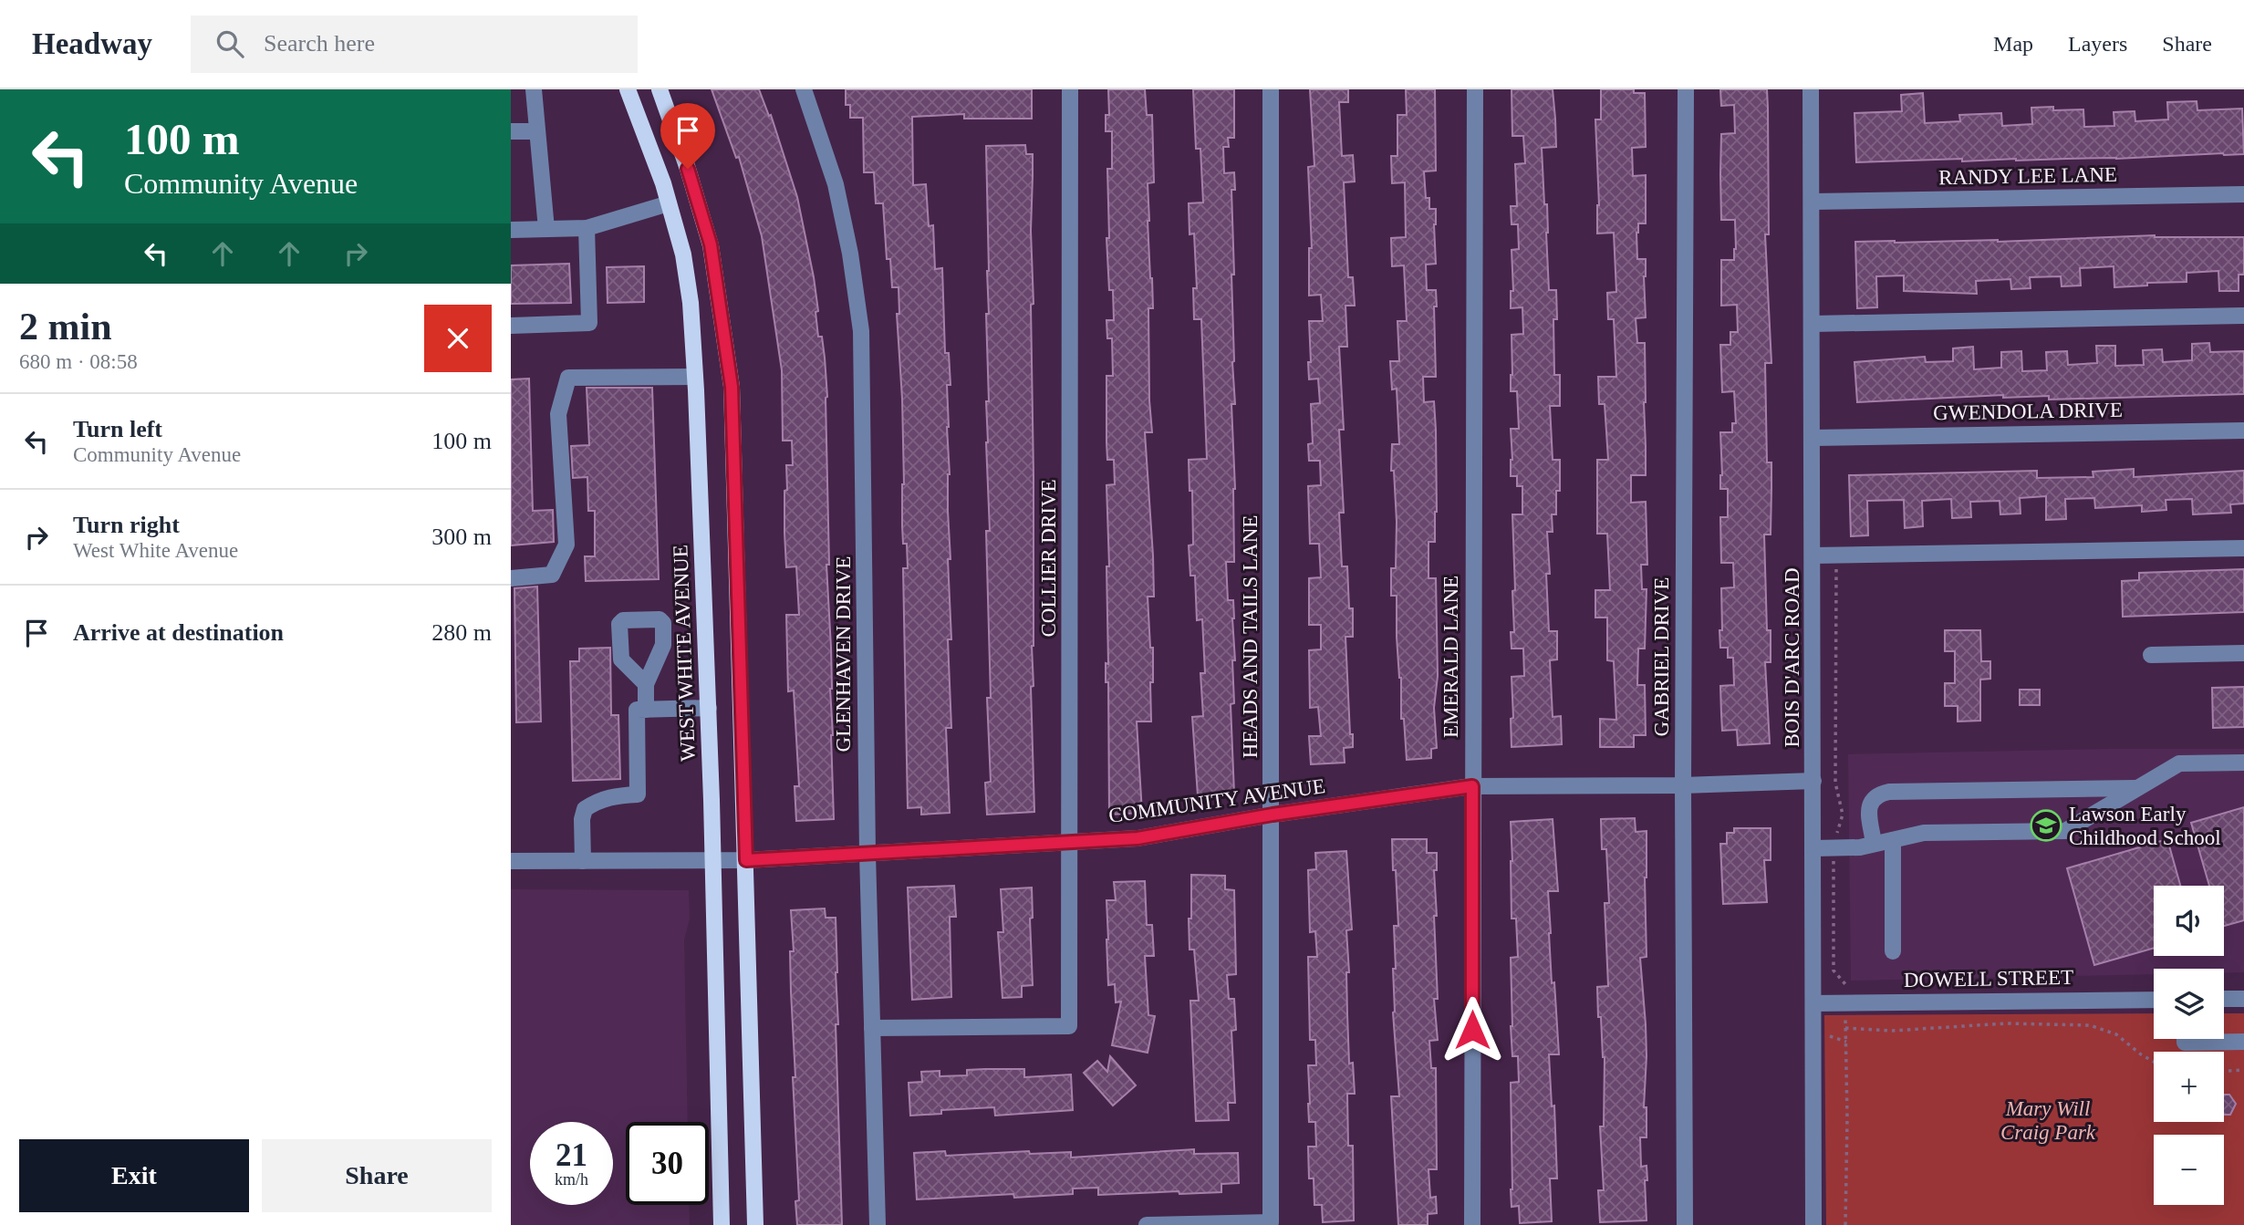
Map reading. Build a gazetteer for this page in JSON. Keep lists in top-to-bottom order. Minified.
{"streets":{"main road":["WEST WHITE AVENUE"],"street":["RANDY LEE LANE","GWENDOLA DRIVE","COLLIER DRIVE","HEADS AND TAILS LANE","GLENHAVEN DRIVE","EMERALD LANE","GABRIEL DRIVE","BOIS D'ARC ROAD","COMMUNITY AVENUE","DOWELL STREET"]},"crossings":[["RANDY LEE LANE","BOIS D'ARC ROAD"],["GWENDOLA DRIVE","BOIS D'ARC ROAD"],["COLLIER DRIVE","GLENHAVEN DRIVE"],["COLLIER DRIVE","COMMUNITY AVENUE"],["HEADS AND TAILS LANE","COMMUNITY AVENUE"],["WEST WHITE AVENUE","COMMUNITY AVENUE"],["GLENHAVEN DRIVE","COMMUNITY AVENUE"],["EMERALD LANE","COMMUNITY AVENUE"],["GABRIEL DRIVE","COMMUNITY AVENUE"],["BOIS D'ARC ROAD","COMMUNITY AVENUE"],["BOIS D'ARC ROAD","DOWELL STREET"]],"parks":["Mary Will Craig Park"],"places":{"school or university":["Lawson Early Childhood School"]},"page":{"header":"Headway","search":"Search here","nav":["Map","Layers","Share"],"turn":["100 m","Community Avenue"],"heading":["2 min","680 m · 08:58"],"list":[{"name":"Turn left","note":"Community Avenue","value":"100 m"},{"name":"Turn right","note":"West White Avenue","value":"300 m"},{"name":"Arrive at destination","value":"280 m"}],"map_buttons":["+","−"],"speed":"21 km/h","limit":"30","buttons":["Exit","Share"]}}
